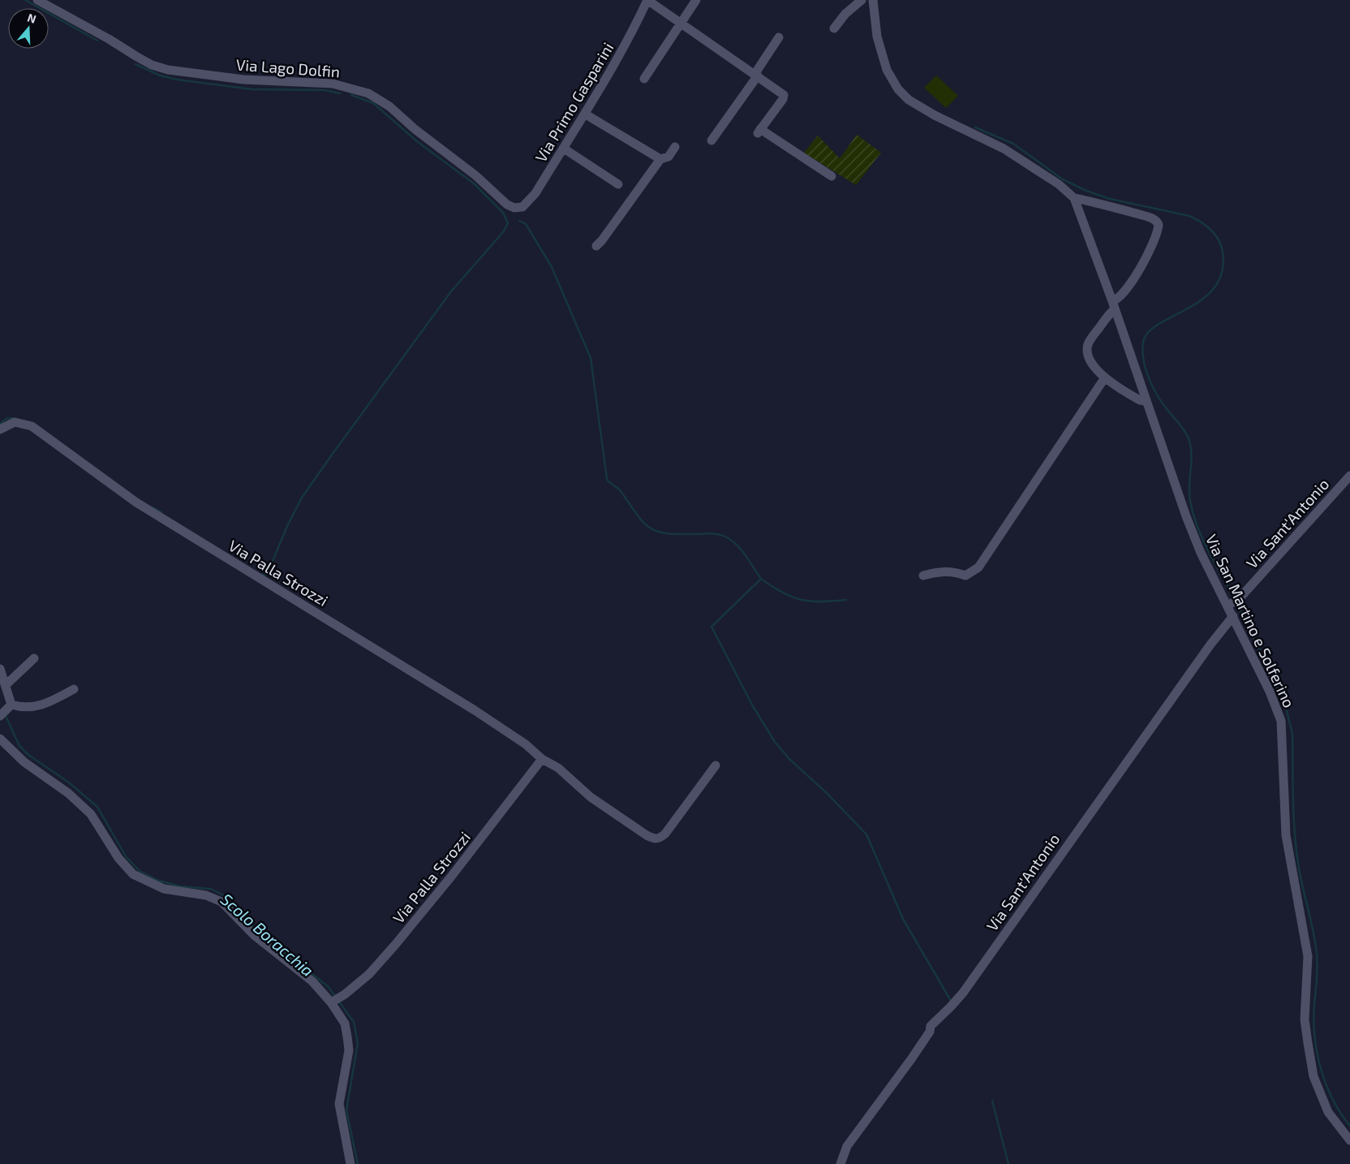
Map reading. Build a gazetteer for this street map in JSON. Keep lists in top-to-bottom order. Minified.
{"streets":{"street":["Via Lago Dolfin","Via Primo Gasparini","Via Sant'Antonio","Via Palla Strozzi","Via San Martino e Solferino"]},"crossings":[["Via Lago Dolfin","Via Primo Gasparini"],["Via Sant'Antonio","Via San Martino e Solferino"]],"water":["Scolo Boracchia"],"north":"top"}
